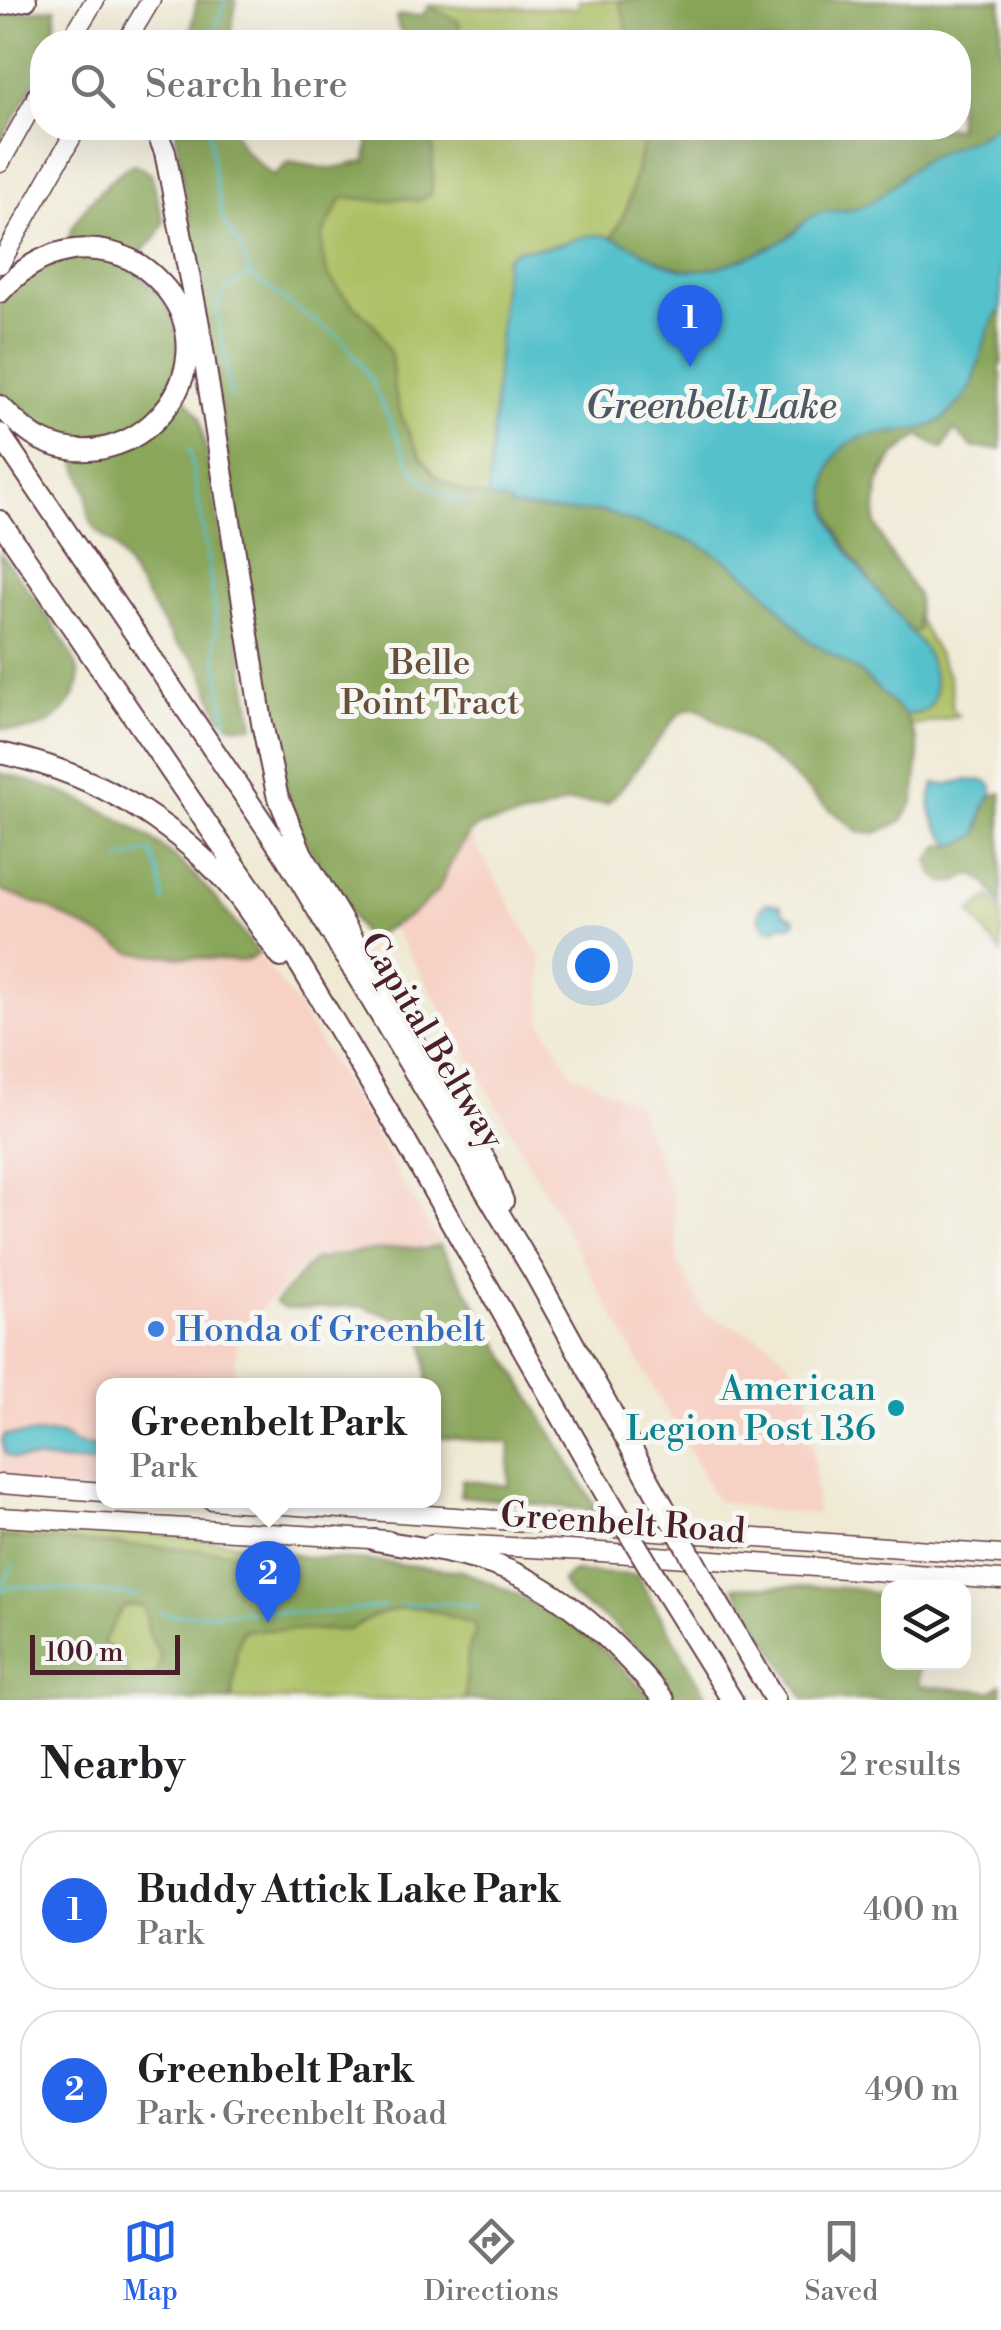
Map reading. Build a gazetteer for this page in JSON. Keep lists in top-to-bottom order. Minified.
{"streets":{"highway":["Capital Beltway"],"main road":["Greenbelt Road"]},"water":["Greenbelt Lake"],"parks":["Belle Point Tract"],"places":["Honda of Greenbelt","American Legion Post 136"],"scale_bar":"100 m","page":{"search":"Search here","pins":["1","2"],"popup":["Greenbelt Park","Park"],"scale":"100 m","heading":["Nearby","2 results"],"list":[{"mark":"1","name":"Buddy Attick Lake Park","note":"Park","value":"400 m"},{"mark":"2","name":"Greenbelt Park","note":"Park · Greenbelt Road","value":"490 m"}],"nav":["Map","Directions","Saved"]}}
